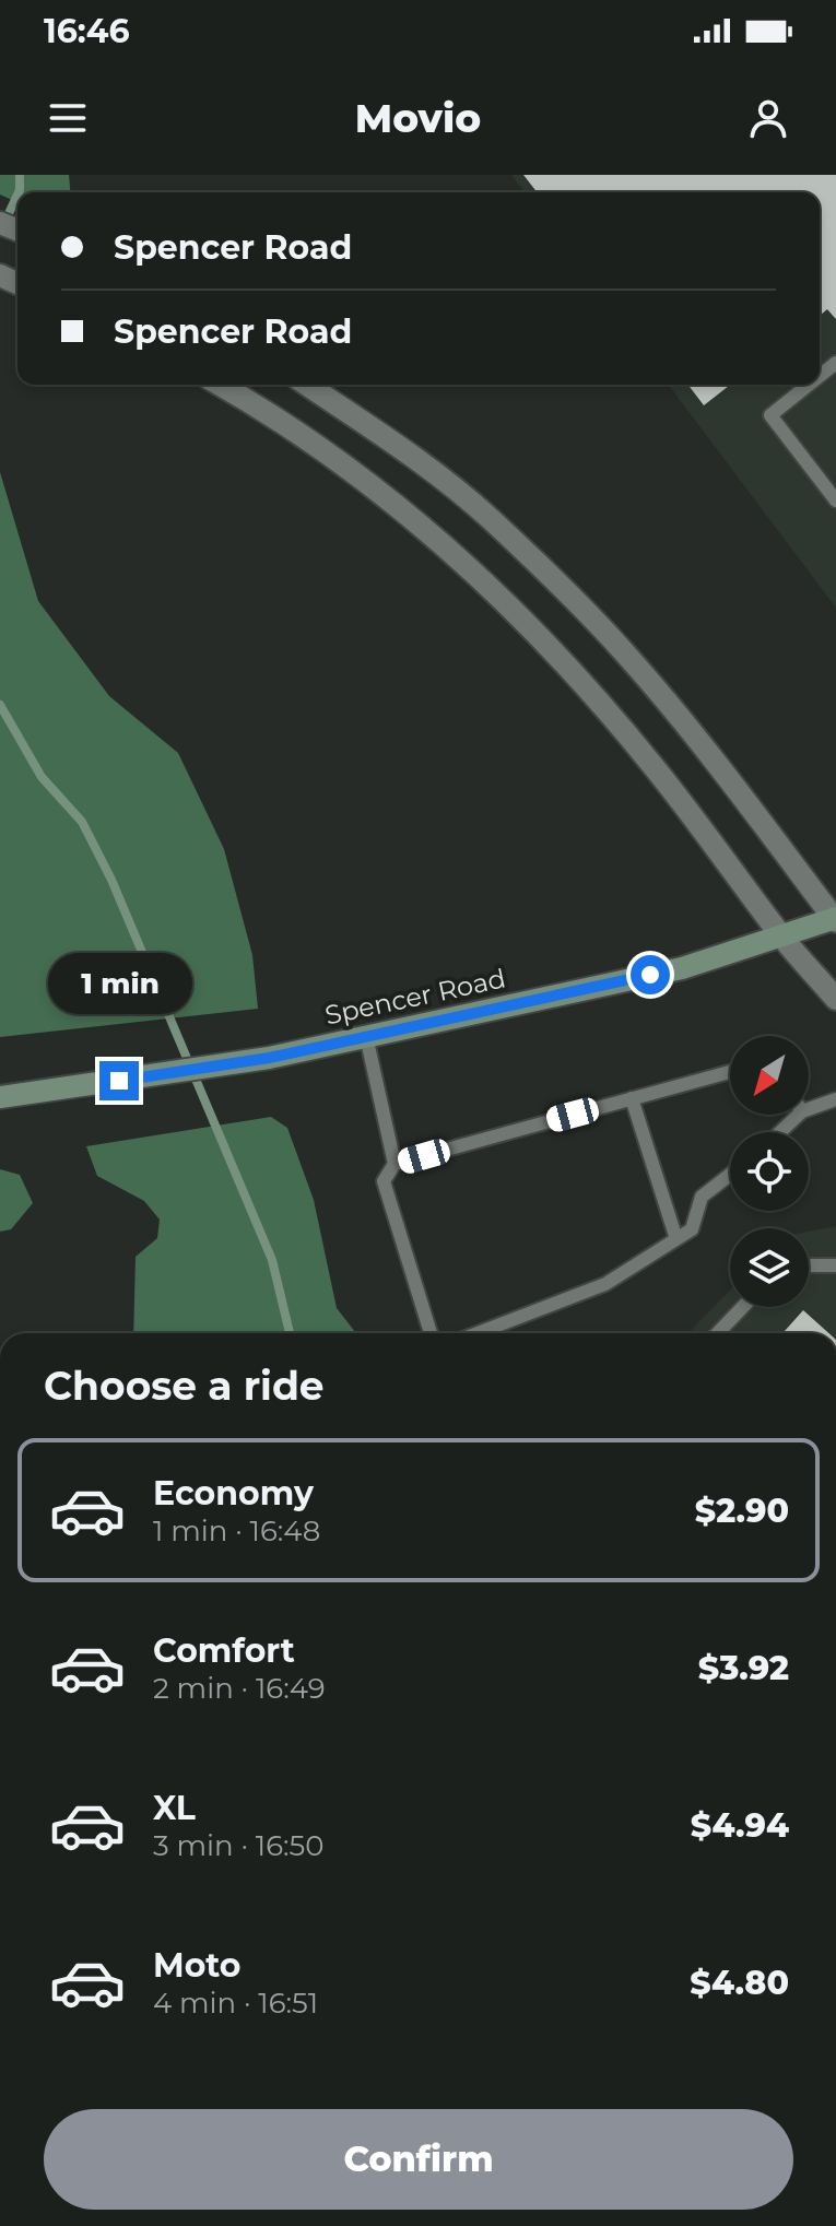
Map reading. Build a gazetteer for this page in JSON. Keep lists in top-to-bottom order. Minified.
{"streets":{"main road":["Spencer Road"]},"north":"bottom left","page":{"status":"16:46","header":"Movio","banner":["Spencer Road","Spencer Road"],"bubble":"1 min","heading":"Choose a ride","list":[{"name":"Economy","note":"1 min · 16:48","value":"$2.90"},{"name":"Comfort","note":"2 min · 16:49","value":"$3.92"},{"name":"XL","note":"3 min · 16:50","value":"$4.94"},{"name":"Moto","note":"4 min · 16:51","value":"$4.80"}],"buttons":"Confirm"}}
